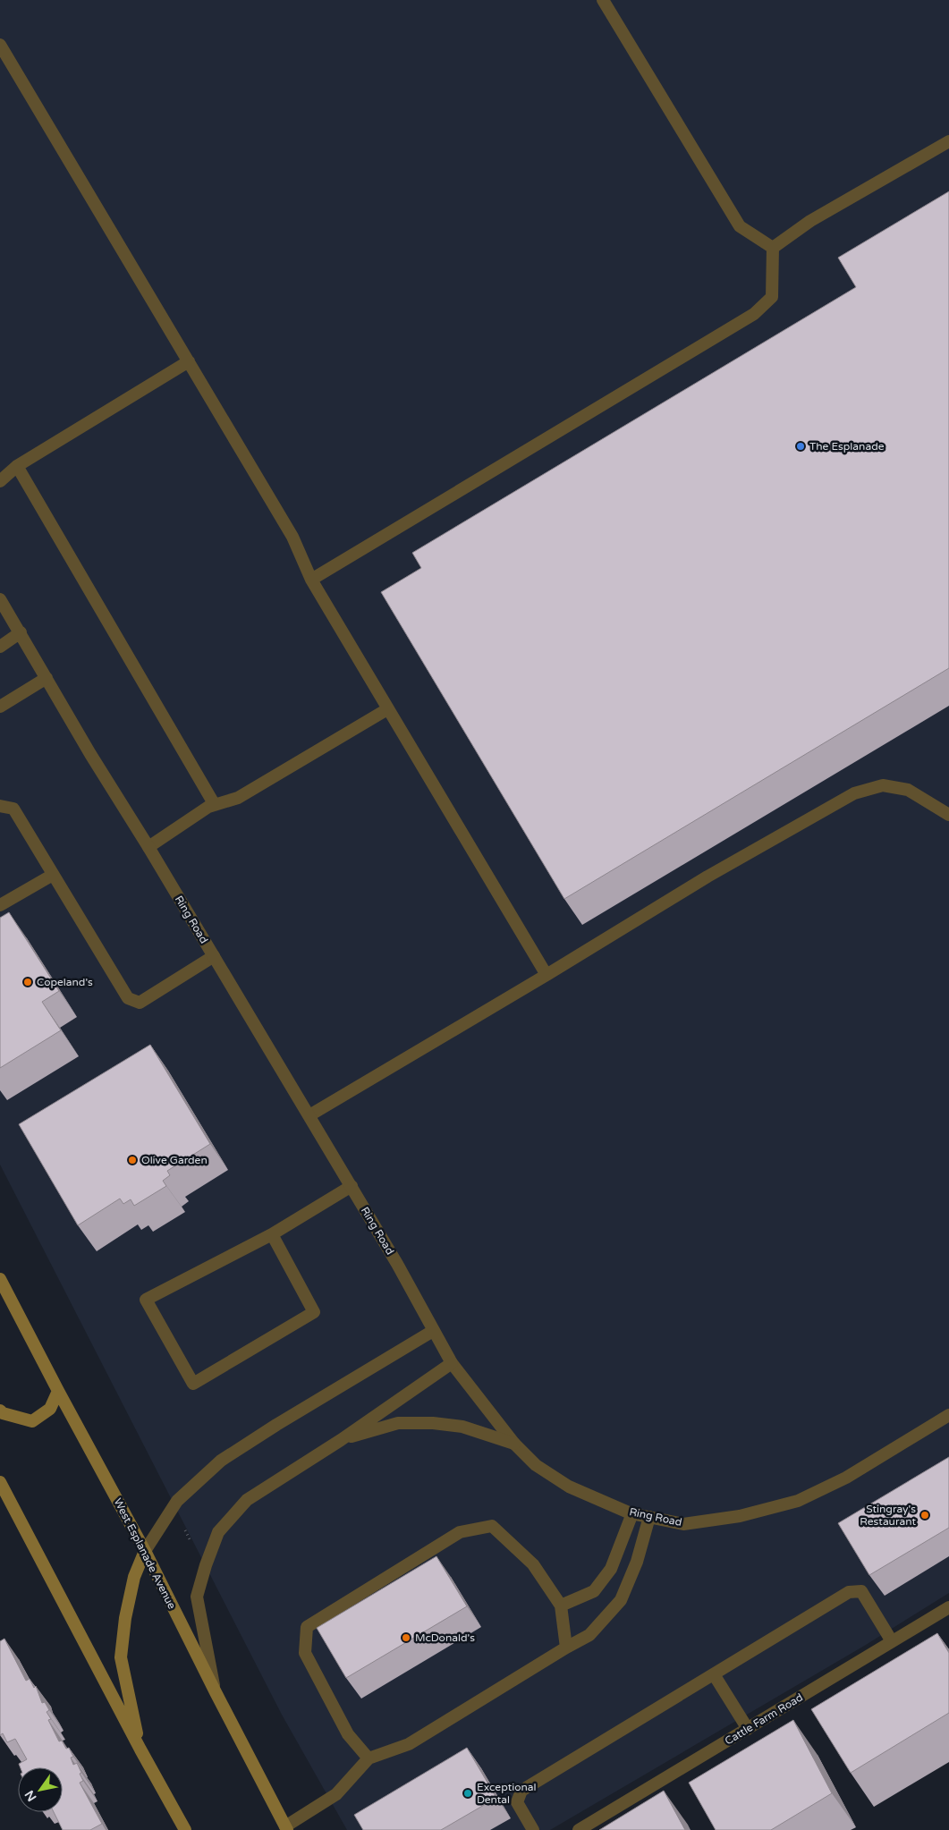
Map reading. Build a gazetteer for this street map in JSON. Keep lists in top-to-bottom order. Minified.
{"streets":{"main road":["West Esplanade Avenue"],"street":["Ring Road","Cattle Farm Road"]},"places":["The Esplanade","Copeland's","Olive Garden","Stingray's Restaurant","McDonald's","Exceptional Dental"],"north":"bottom left"}
